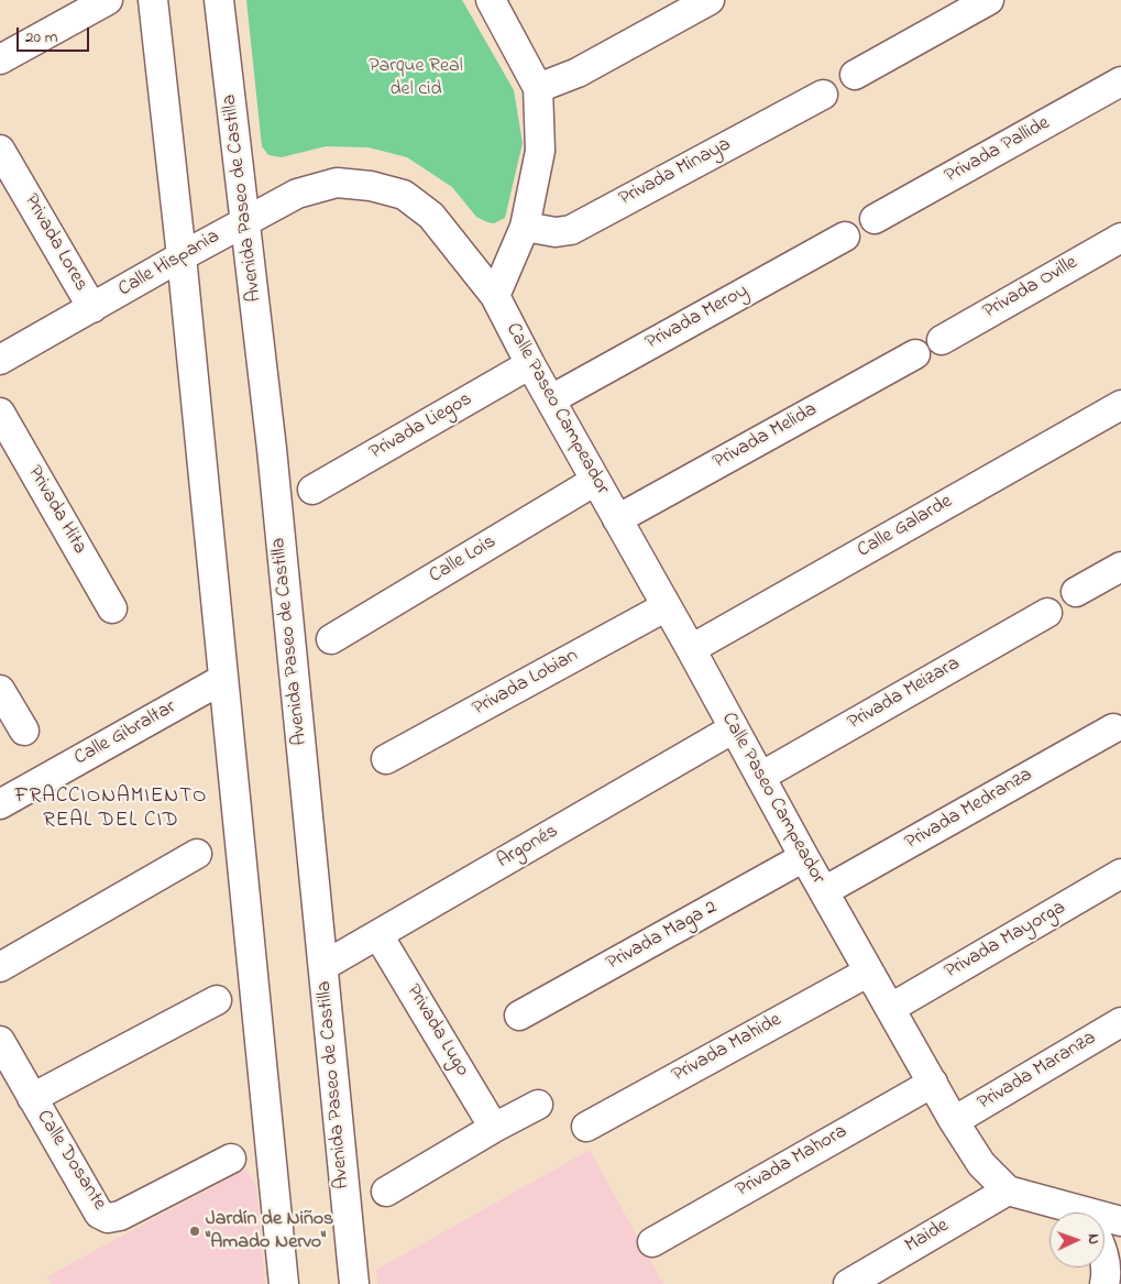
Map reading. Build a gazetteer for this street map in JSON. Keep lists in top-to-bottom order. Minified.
{"streets":{"street":["Privada Pallide","Privada Minaya","Avenida Paseo de Castilla","Privada Lores","Calle Hispania","Privada Oville","Privada Meroy","Calle Paseo Campeador","Privada Liegos","Privada Melida","Privada Hita","Calle Galarde","Calle Lois","Privada Lobian","Privada Meizara","Calle Gibraltar","Privada Medranza","Argonés","Privada Maga 2","Privada Mayorga","Privada Lugo","Privada Mahide","Privada Maranza","Calle Dosante","Privada Mahora","Maide"]},"crossings":[["Avenida Paseo de Castilla","Calle Hispania"],["Avenida Paseo de Castilla","Argonés"],["Privada Lores","Calle Hispania"],["Calle Hispania","Calle Paseo Campeador"],["Privada Meroy","Calle Paseo Campeador"],["Calle Paseo Campeador","Privada Liegos"],["Calle Paseo Campeador","Privada Melida"],["Calle Paseo Campeador","Calle Galarde"],["Calle Paseo Campeador","Calle Lois"],["Calle Paseo Campeador","Privada Lobian"],["Calle Paseo Campeador","Privada Meizara"],["Calle Paseo Campeador","Privada Medranza"],["Calle Paseo Campeador","Argonés"],["Calle Paseo Campeador","Privada Maga 2"],["Calle Paseo Campeador","Privada Mayorga"],["Calle Paseo Campeador","Privada Mahide"],["Calle Paseo Campeador","Privada Maranza"],["Calle Paseo Campeador","Privada Mahora"],["Calle Paseo Campeador","Maide"],["Argonés","Privada Lugo"]],"districts":["FRACCIONAMIENTO REAL DEL CID"],"parks":["Parque Real del cid"],"places":["Jardín de Niños \"Amado Nervo\""],"scale_bar":"20 m","north":"right"}
